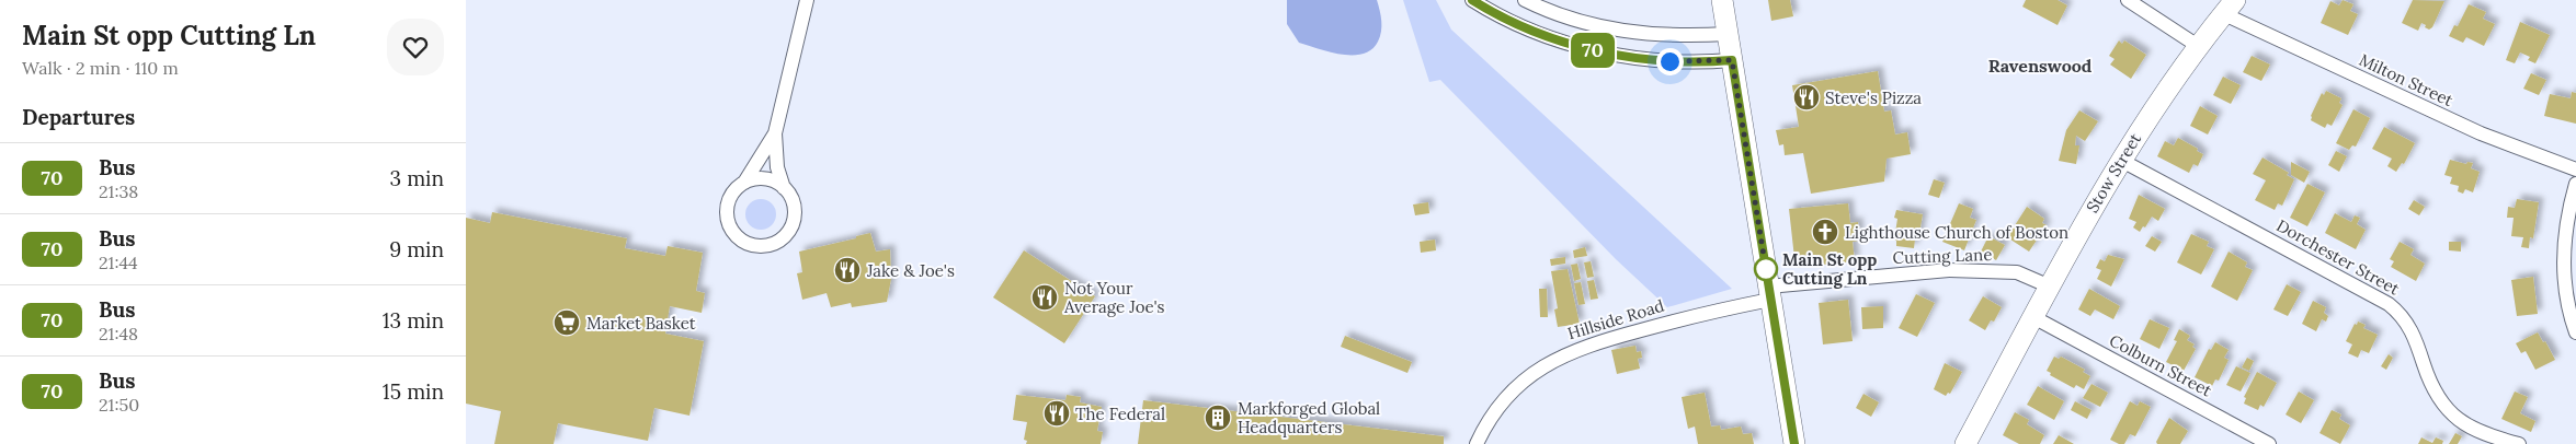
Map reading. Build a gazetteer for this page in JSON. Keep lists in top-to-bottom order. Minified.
{"streets":{"street":["Milton Street","Stow Street","Cutting Lane","Dorchester Street","Hillside Road","Colburn Street"]},"crossings":[["Milton Street","Stow Street"],["Stow Street","Cutting Lane"],["Stow Street","Dorchester Street"],["Stow Street","Colburn Street"],["Cutting Lane","Hillside Road"]],"districts":["Ravenswood"],"places":{"restaurant":["Steve's Pizza","Jake & Joe's","Not Your Average Joe's","The Federal"],"church":["Lighthouse Church of Boston"],"other":["Main St opp Cutting Ln"],"supermarket":["Market Basket"],"building":["Markforged Global Headquarters"]},"lines":["bus line 70"],"page":{"heading":[["Main St opp Cutting Ln","Walk · 2 min · 110 m"],"Departures"],"on_map":"70","list":[{"mark":"70","name":"Bus","note":"21:38","value":"3 min"},{"mark":"70","name":"Bus","note":"21:44","value":"9 min"},{"mark":"70","name":"Bus","note":"21:48","value":"13 min"},{"mark":"70","name":"Bus","note":"21:50","value":"15 min"}]}}
